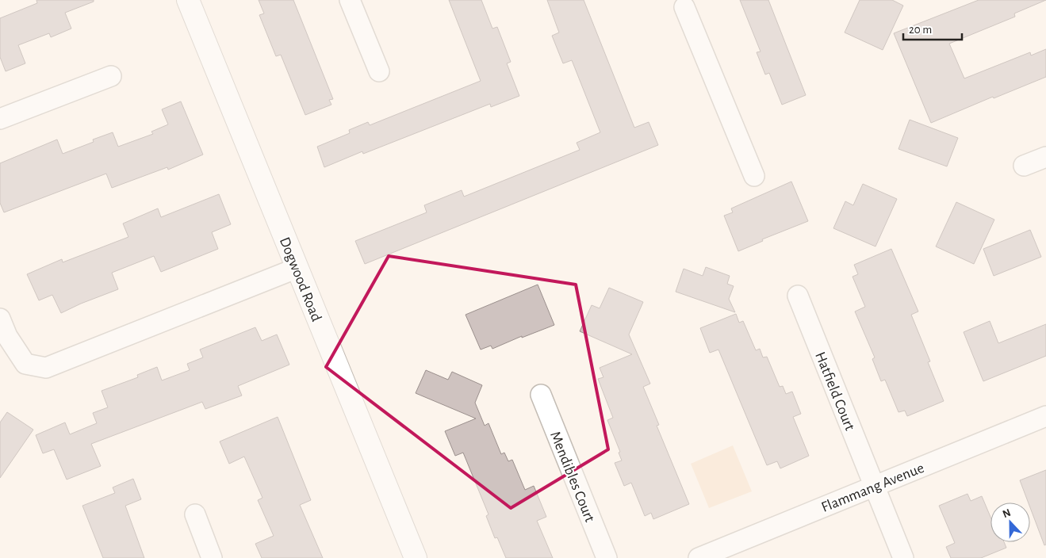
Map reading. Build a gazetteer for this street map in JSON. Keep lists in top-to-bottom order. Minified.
{"streets":{"street":["Dogwood Road","Hatfield Court","Mendibles Court","Flammang Avenue"]},"crossings":[["Hatfield Court","Flammang Avenue"]],"scale_bar":"20 m","north":"top"}
